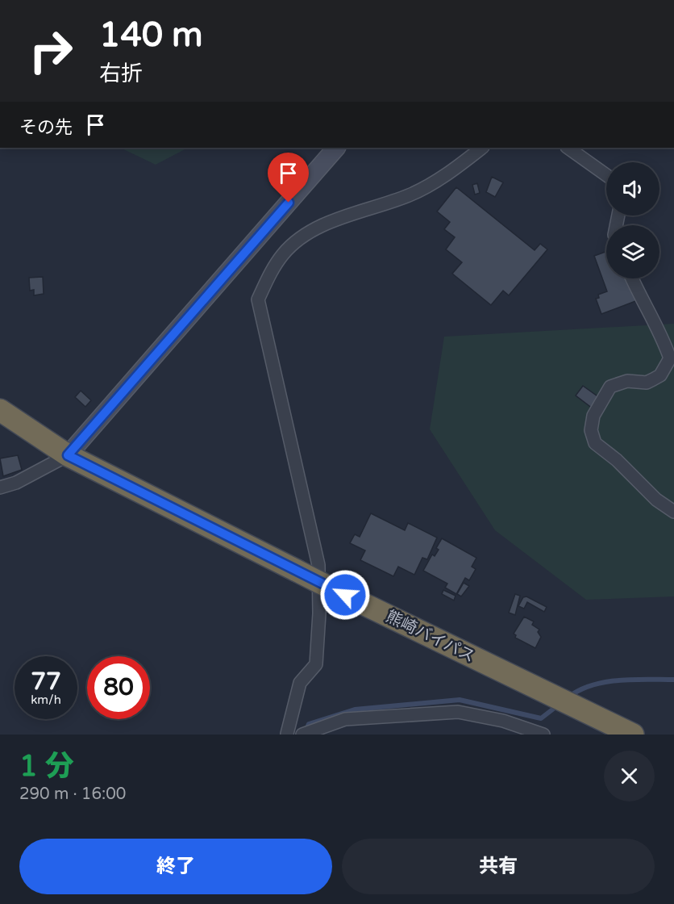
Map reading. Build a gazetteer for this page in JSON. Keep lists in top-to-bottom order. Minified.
{"streets":{"highway":["熊崎バイパス"]},"page":{"turn":["140 m","右折"],"then":"その先","speed":"77 km/h","limit":"80","heading":["1 分","290 m · 16:00"],"buttons":["終了","共有"]}}
